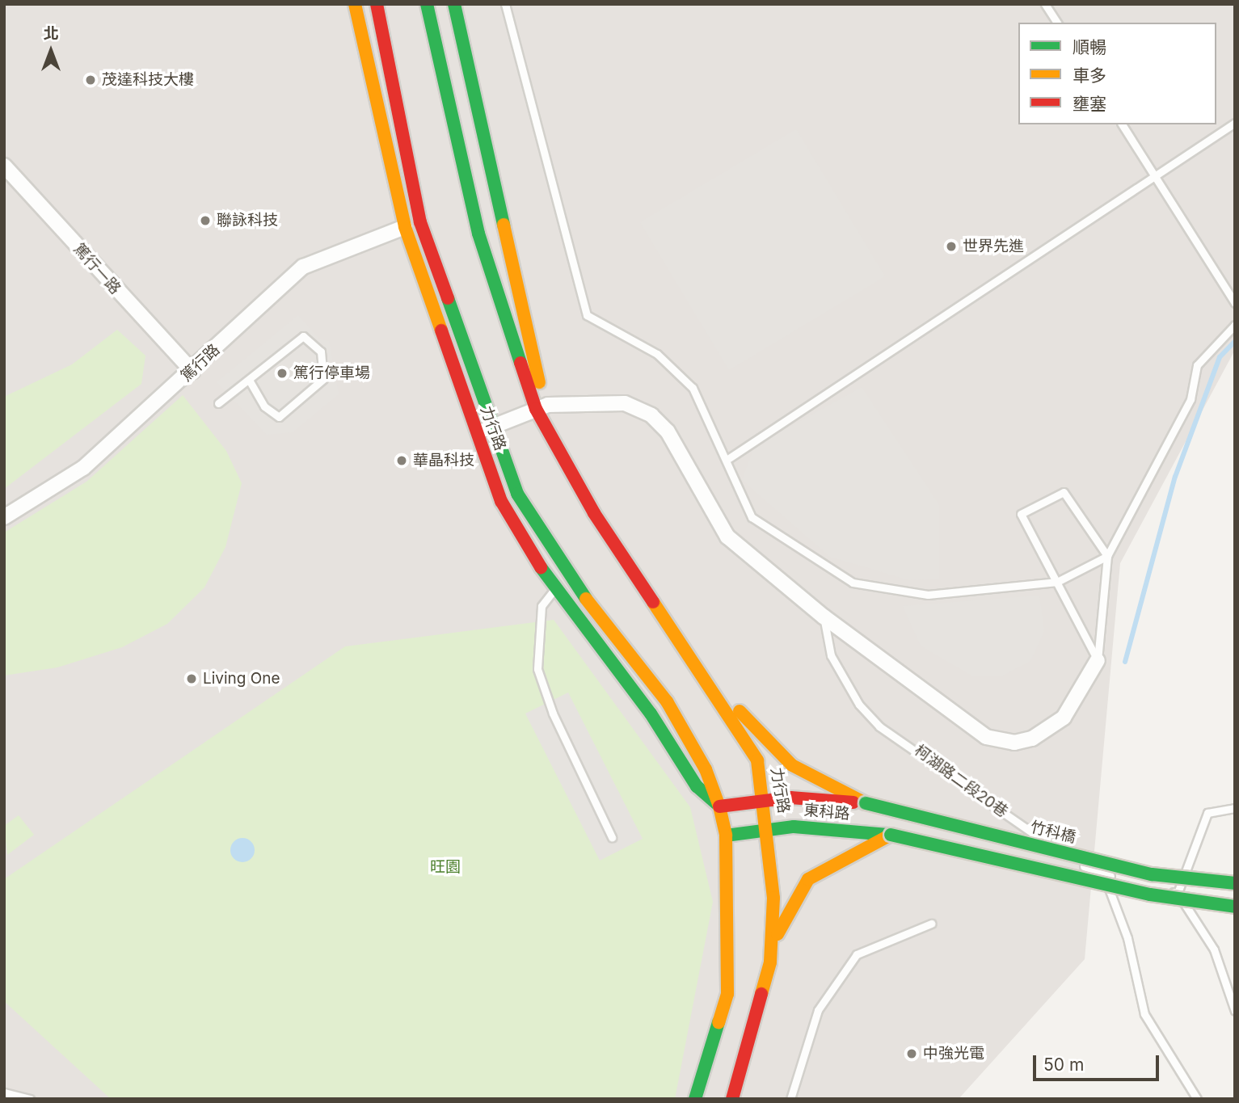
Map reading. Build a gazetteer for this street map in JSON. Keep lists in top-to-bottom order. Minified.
{"streets":{"street":["篤行一路","篤行路","力行路","東科路","竹科橋"],"lane":["柯湖路二段20巷"]},"crossings":[["篤行一路","篤行路"],["篤行路","力行路"],["力行路","東科路"],["東科路","竹科橋"]],"parks":["旺園"],"places":["茂達科技大樓","聯詠科技","世界先進","篤行停車場","華晶科技","Living One","中強光電"],"legend":["順暢","車多","壅塞"],"scale_bar":"50 m","north":"top"}
